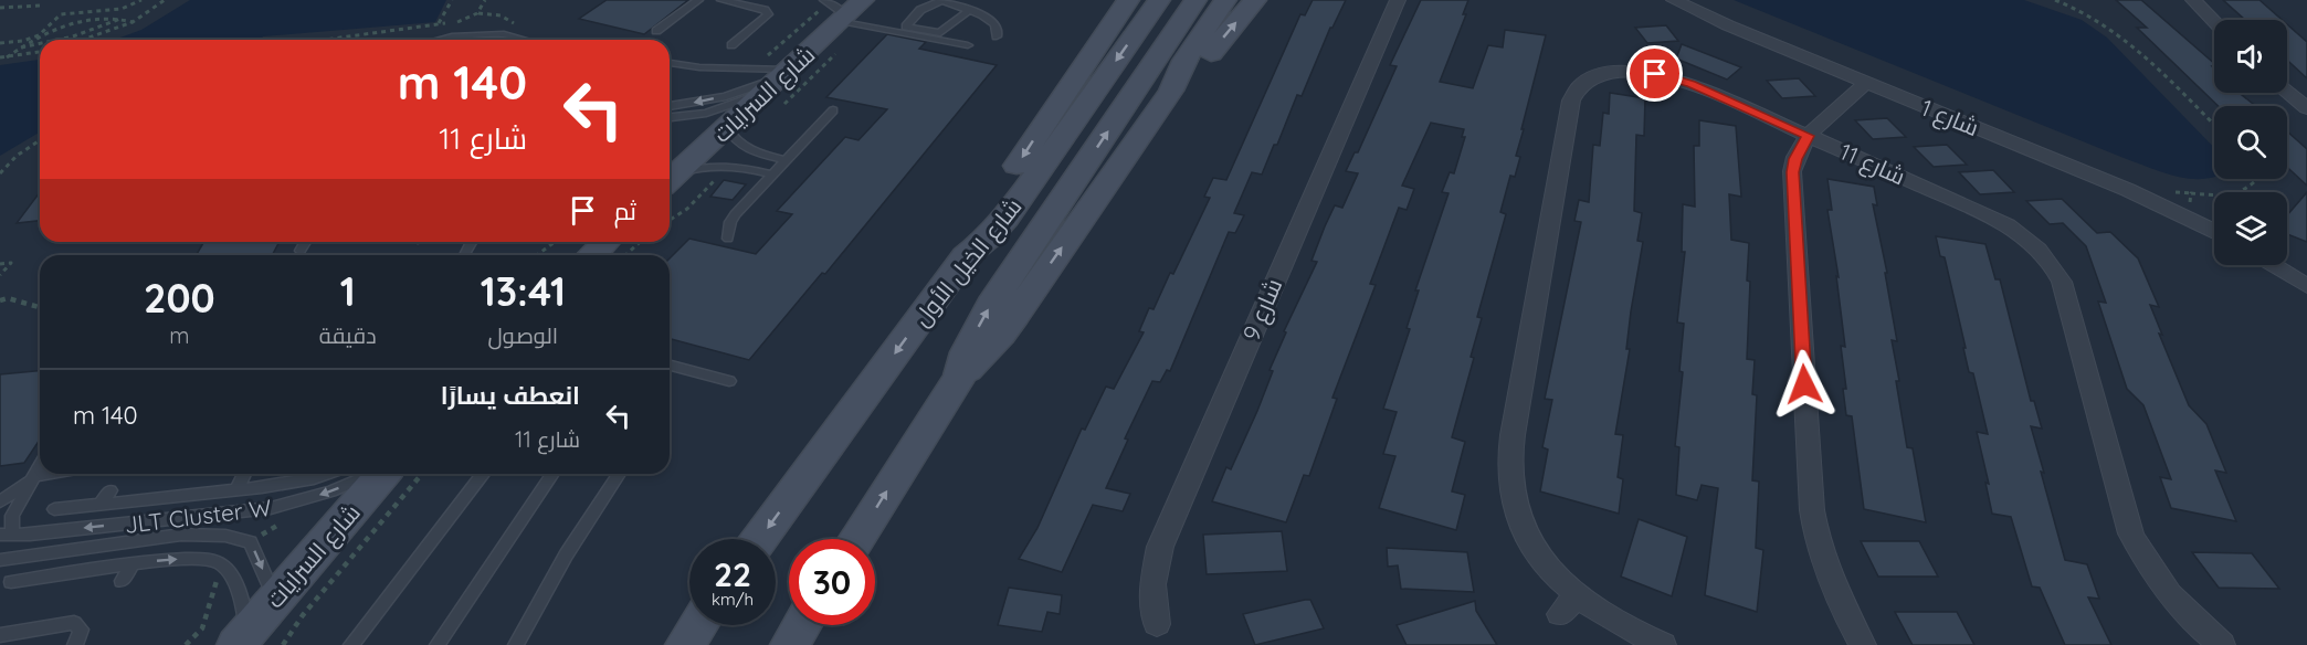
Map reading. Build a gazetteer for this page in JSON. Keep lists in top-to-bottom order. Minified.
{"streets":{"main road":["شارع السرايات","شارع الخيل الأول"],"street":["شارع 1","شارع 11","شارع 9"],"lane":["JLT Cluster W"]},"crossings":[["شارع السرايات","JLT Cluster W"]],"page":{"turn":["140 m","شارع 11"],"then":"ثم","eta":["13:41","الوصول","1","دقيقة","200","m"],"list":[{"name":"انعطف يسارًا","note":"شارع 11","value":"140 m"}],"speed":"22 km/h","limit":"30"}}
